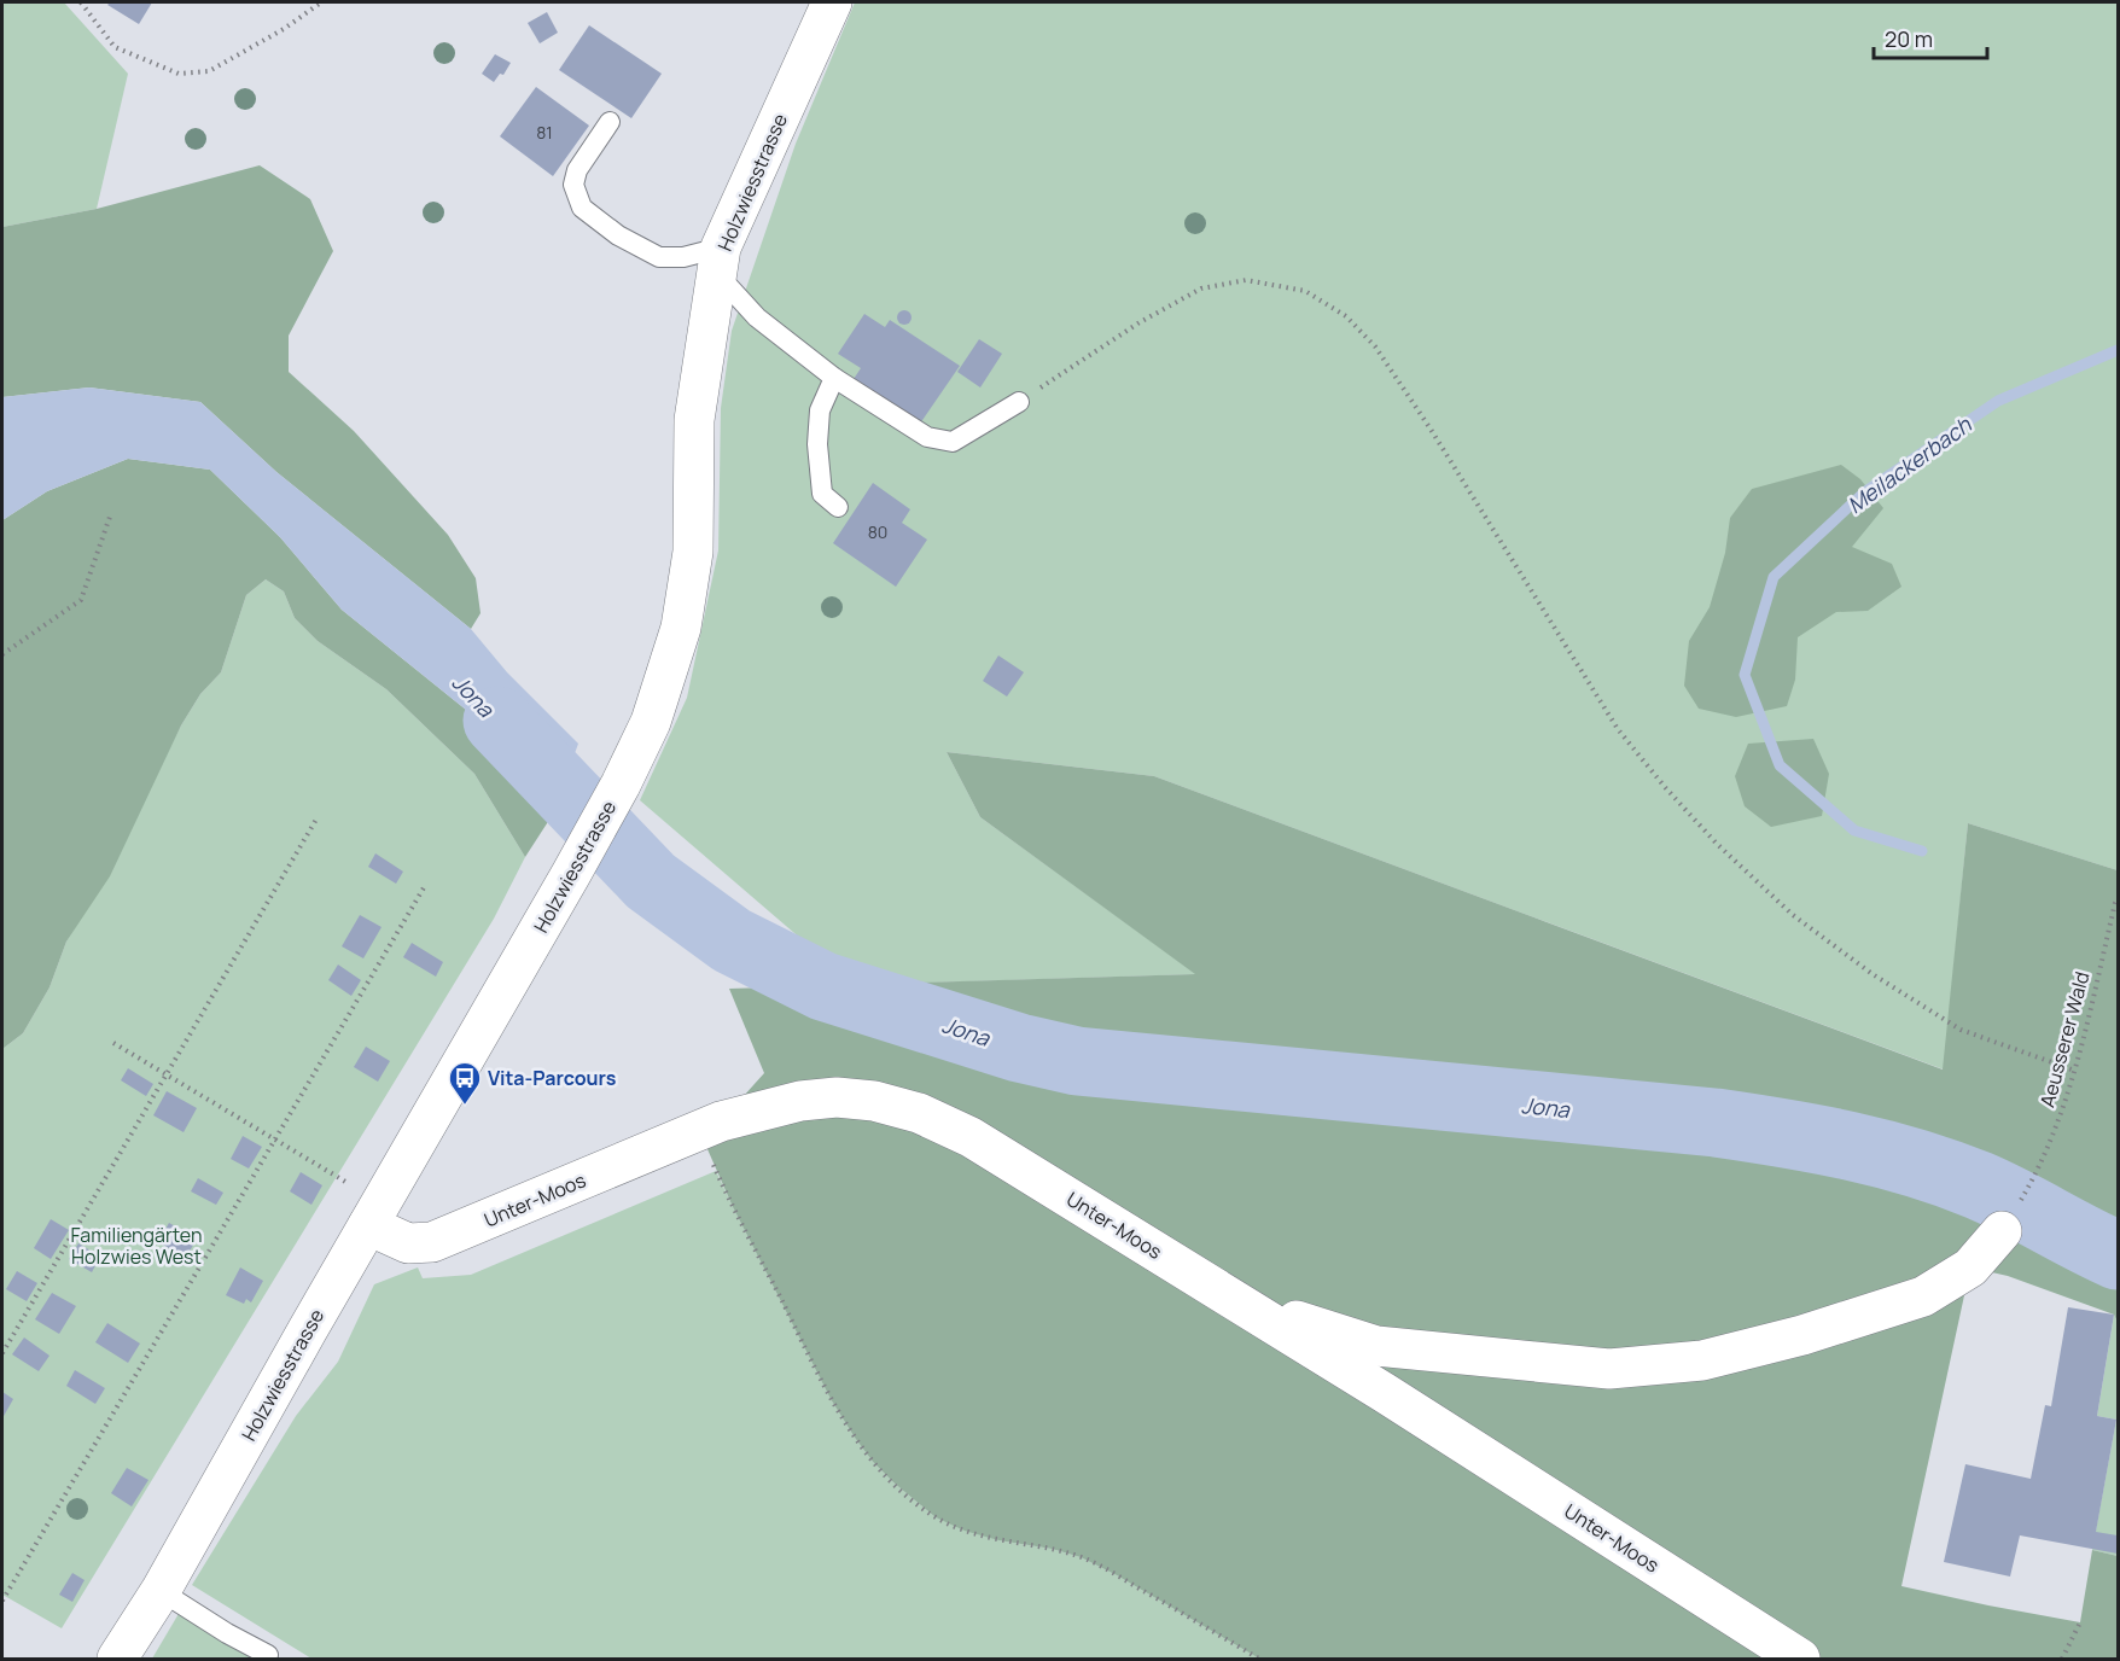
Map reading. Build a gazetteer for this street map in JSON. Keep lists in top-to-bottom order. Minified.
{"streets":{"street":["Holzwiesstrasse","Unter-Moos"],"path":["Aeusserer Wald"]},"crossings":[["Holzwiesstrasse","Unter-Moos"]],"water":["Meilackerbach","Jona"],"parks":["Familiengärten Holzwies West"],"places":{"bus stop":["Vita-Parcours"]},"house_numbers":["81","80"],"scale_bar":"20 m"}
